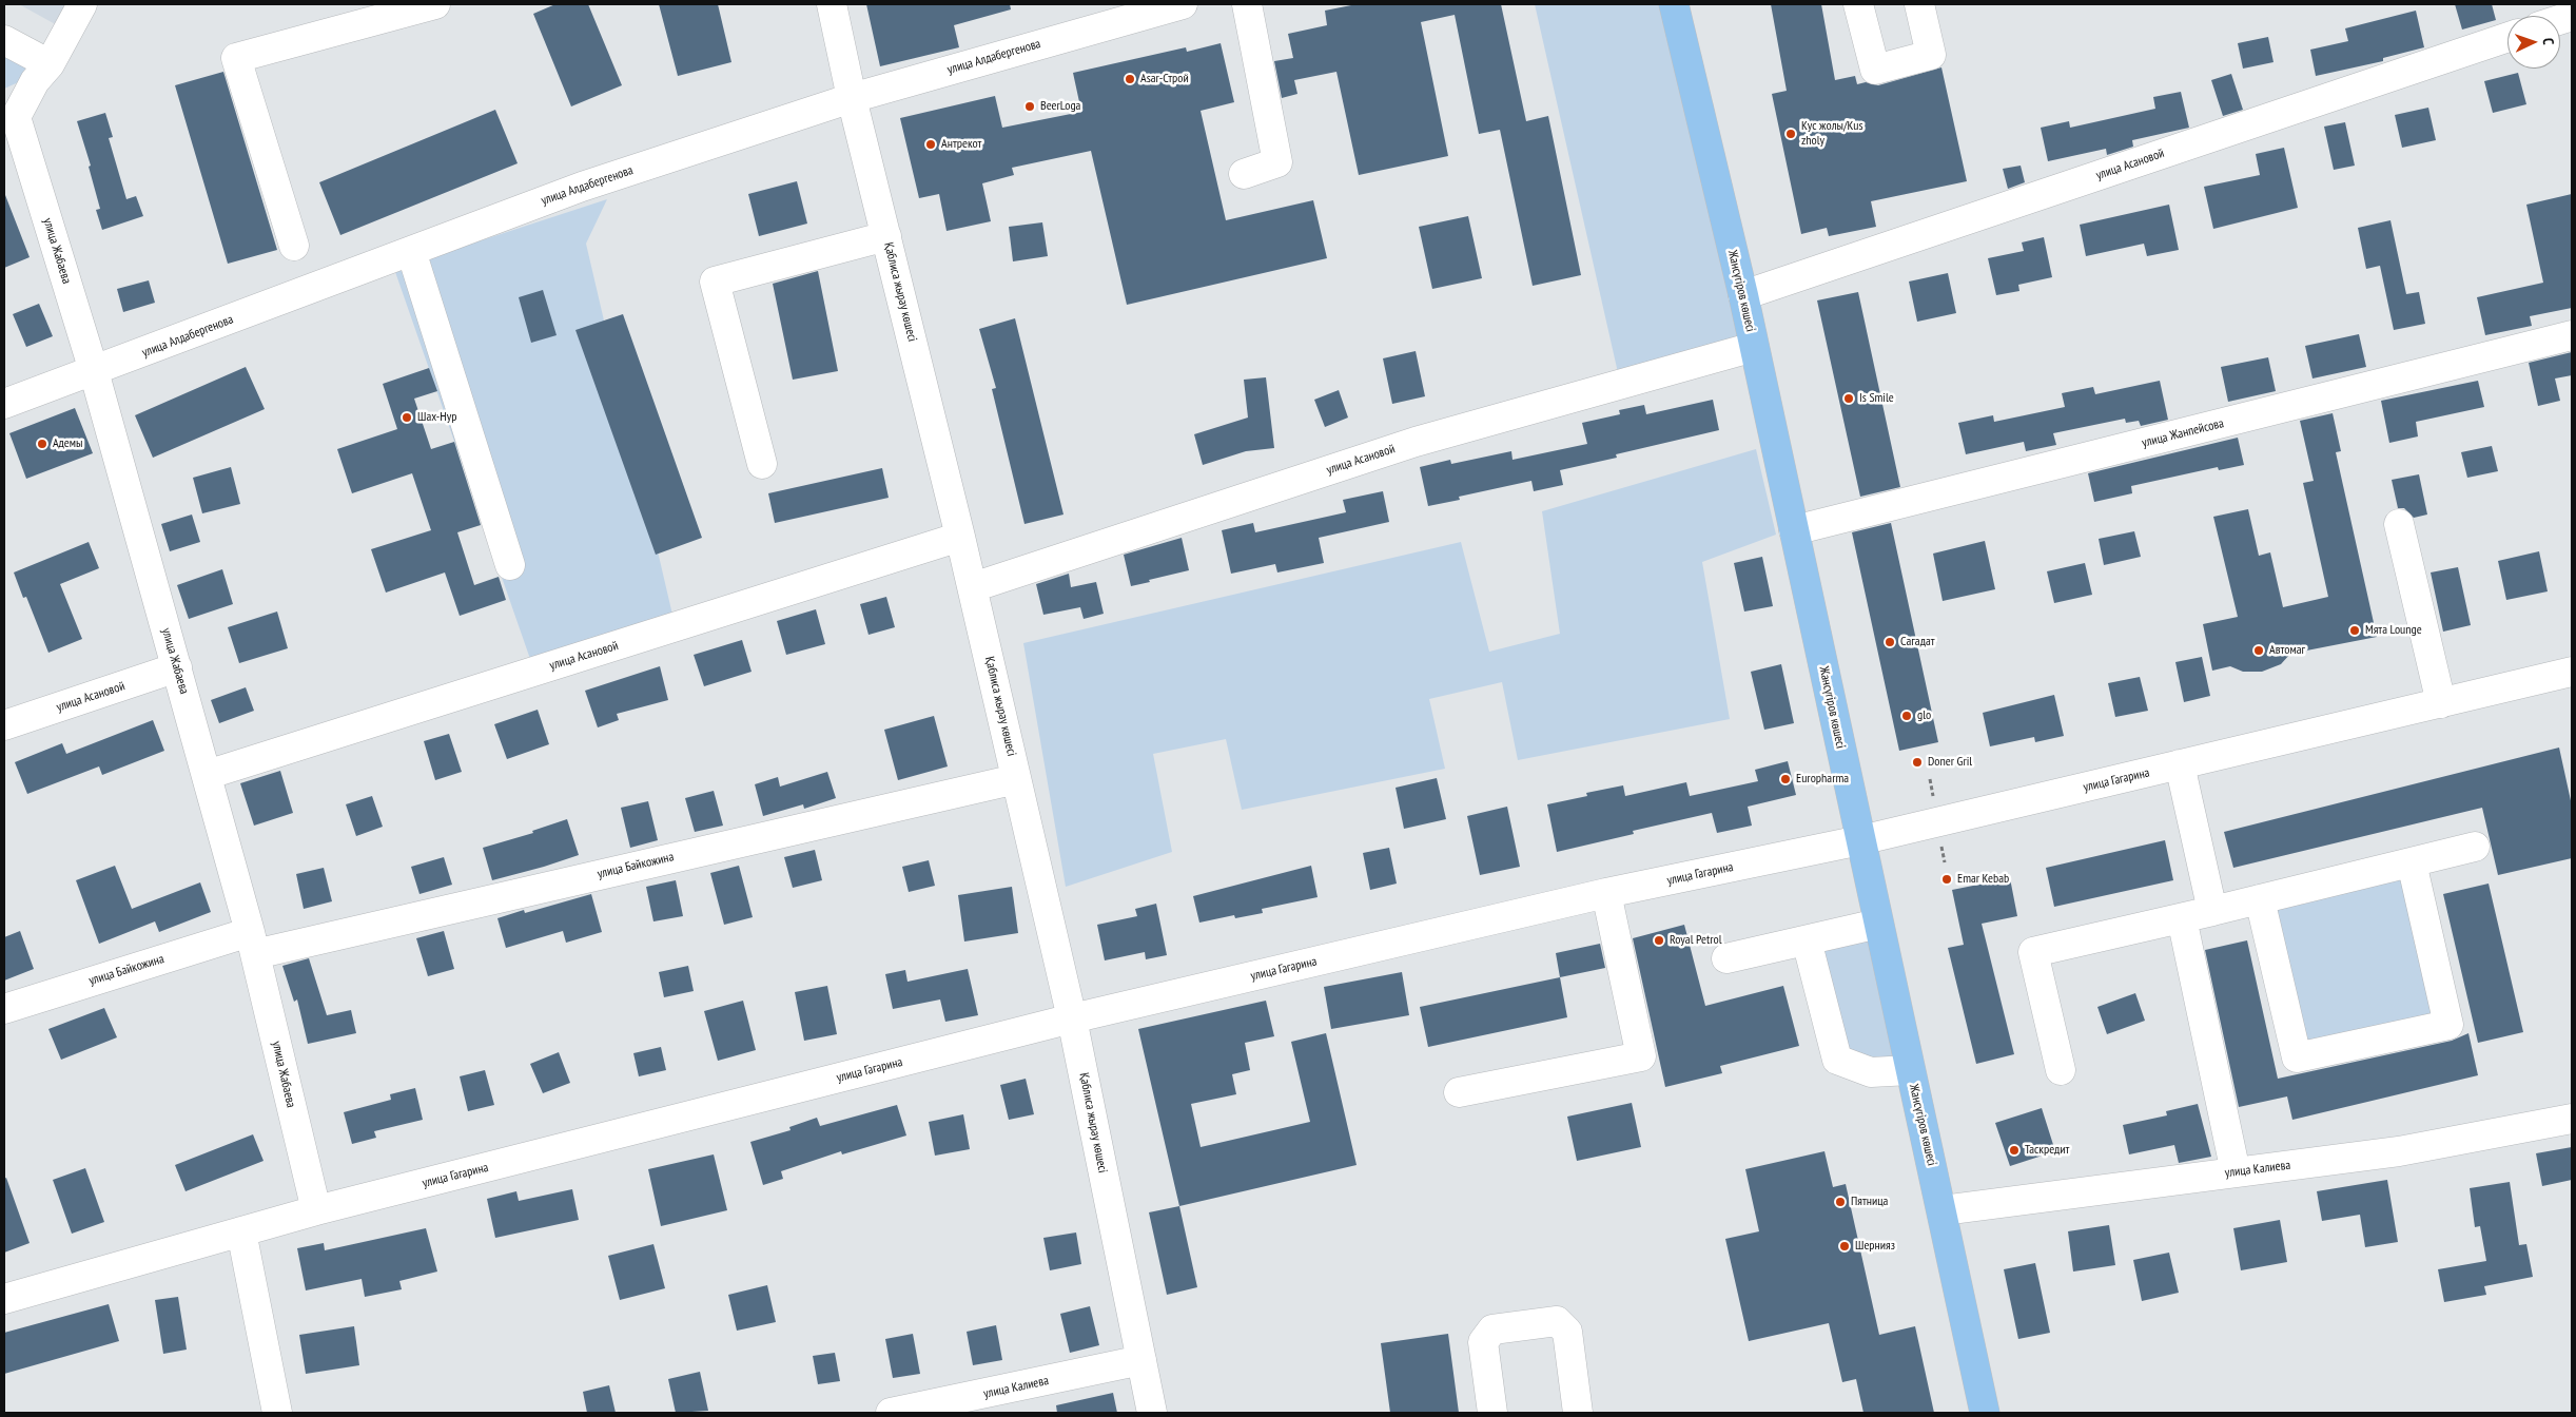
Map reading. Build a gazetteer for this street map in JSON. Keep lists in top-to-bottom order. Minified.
{"streets":{"main road":["Жансүгіров көшесі"],"street":["улица Алдабергенова","улица Асановой","улица Жабаева","Қаблиса жырау көшесі","улица Жанпейсова","улица Гагарина","улица Байкожина","улица Калиева"]},"crossings":[["улица Алдабергенова","улица Жабаева"],["улица Алдабергенова","Қаблиса жырау көшесі"],["улица Асановой","улица Жабаева"],["улица Асановой","Жансүгіров көшесі"],["улица Асановой","Қаблиса жырау көшесі"],["улица Жабаева","улица Гагарина"],["улица Жабаева","улица Байкожина"],["Жансүгіров көшесі","улица Жанпейсова"],["Жансүгіров көшесі","улица Гагарина"],["Жансүгіров көшесі","улица Калиева"],["Қаблиса жырау көшесі","улица Гагарина"],["Қаблиса жырау көшесі","улица Байкожина"],["Қаблиса жырау көшесі","улица Калиева"]],"places":["Asar-Строй","BeerLoga","Кус жолы/Kus zholy","Антрекот","Is Smile","Шах-Нур","Адемы","Мята Lounge","Сагадат","Автомаг","glo","Doner Gril","Europharma","Emar Kebab","Royal Petrol","Таскредит","Пятница","Шернияз"],"north":"right"}
